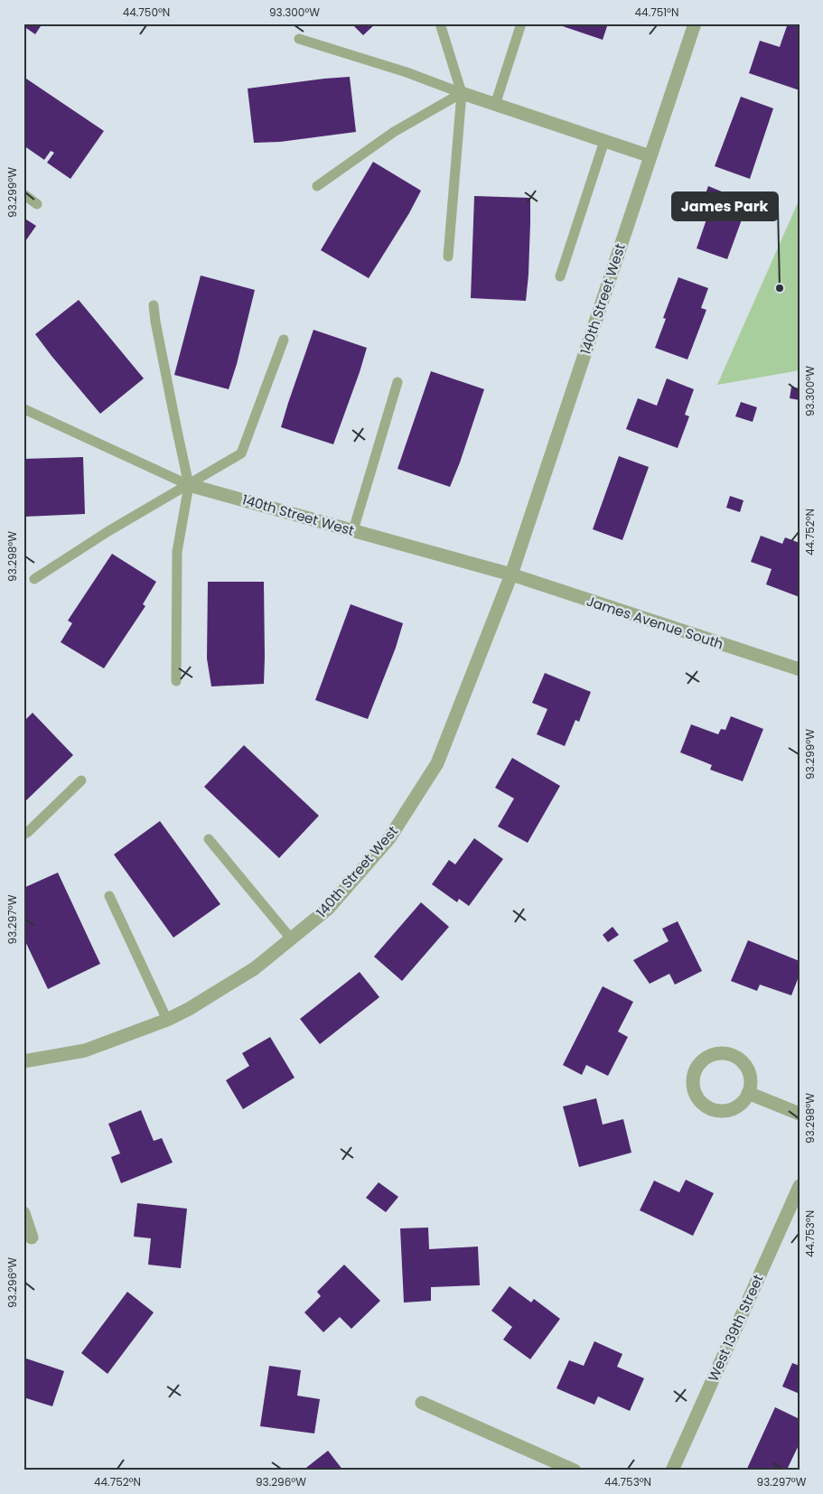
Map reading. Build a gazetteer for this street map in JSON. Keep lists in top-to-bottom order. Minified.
{"streets":{"street":["140th Street West","James Avenue South","West 139th Street"]},"crossings":[["140th Street West","James Avenue South"]],"places":["James Park"],"coordinates":["44.750°N","93.300°W","44.751°N","93.299°W","44.752°N","93.298°W","93.297°W","44.753°N","93.296°W"]}
